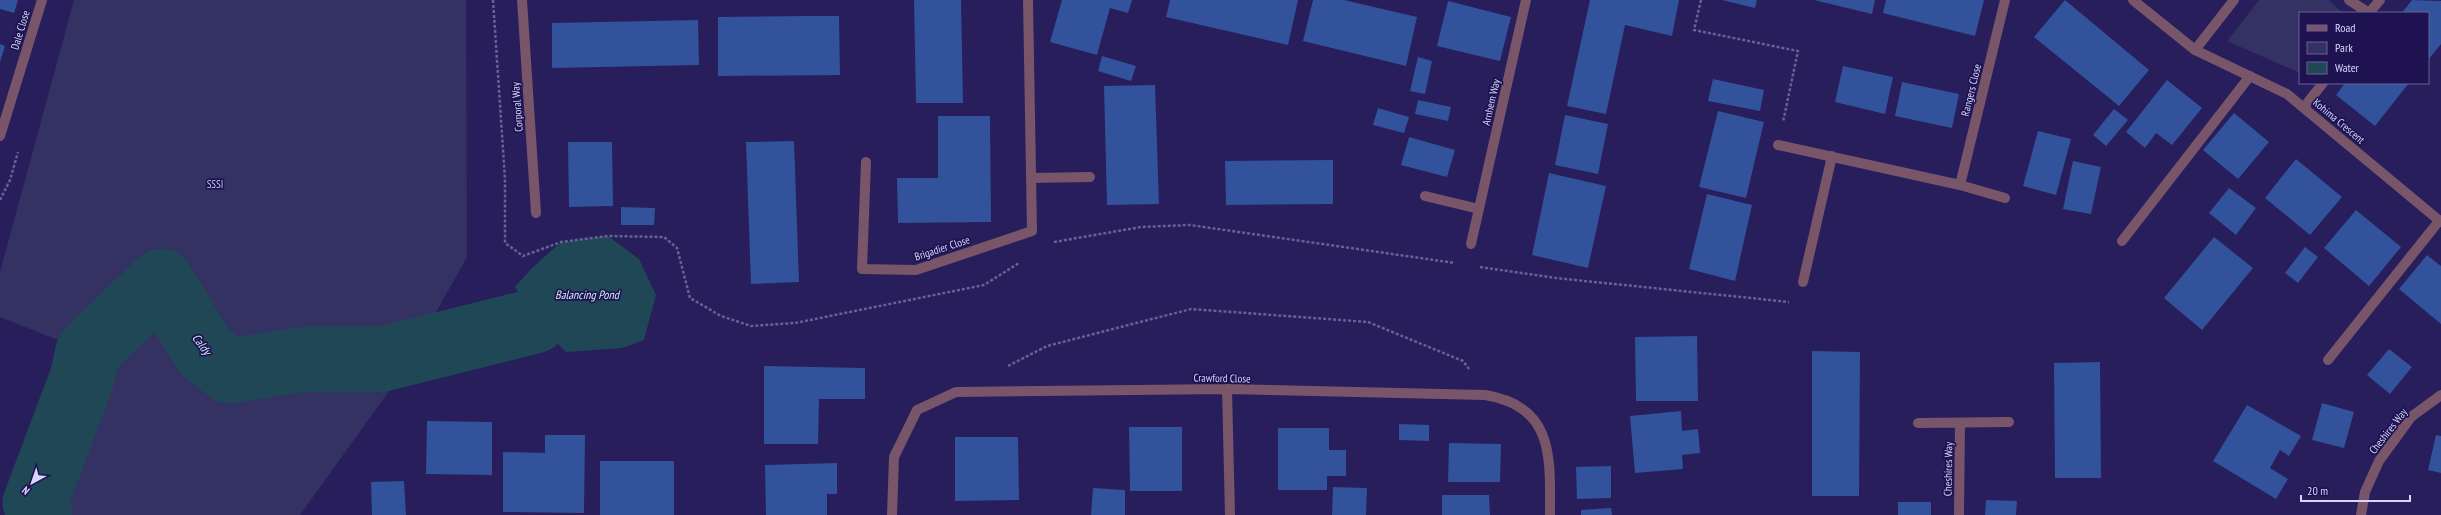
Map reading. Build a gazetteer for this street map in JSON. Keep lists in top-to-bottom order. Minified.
{"streets":{"street":["Dale Close","Rangers Close","Arnhem Way","Corporal Way","Kohima Crescent","Brigadier Close","Crawford Close","Cheshires Way"]},"water":["Balancing Pond","Caldy"],"parks":["SSSI"],"legend":["Road","Park","Water"],"scale_bar":"20 m","north":"bottom left"}
